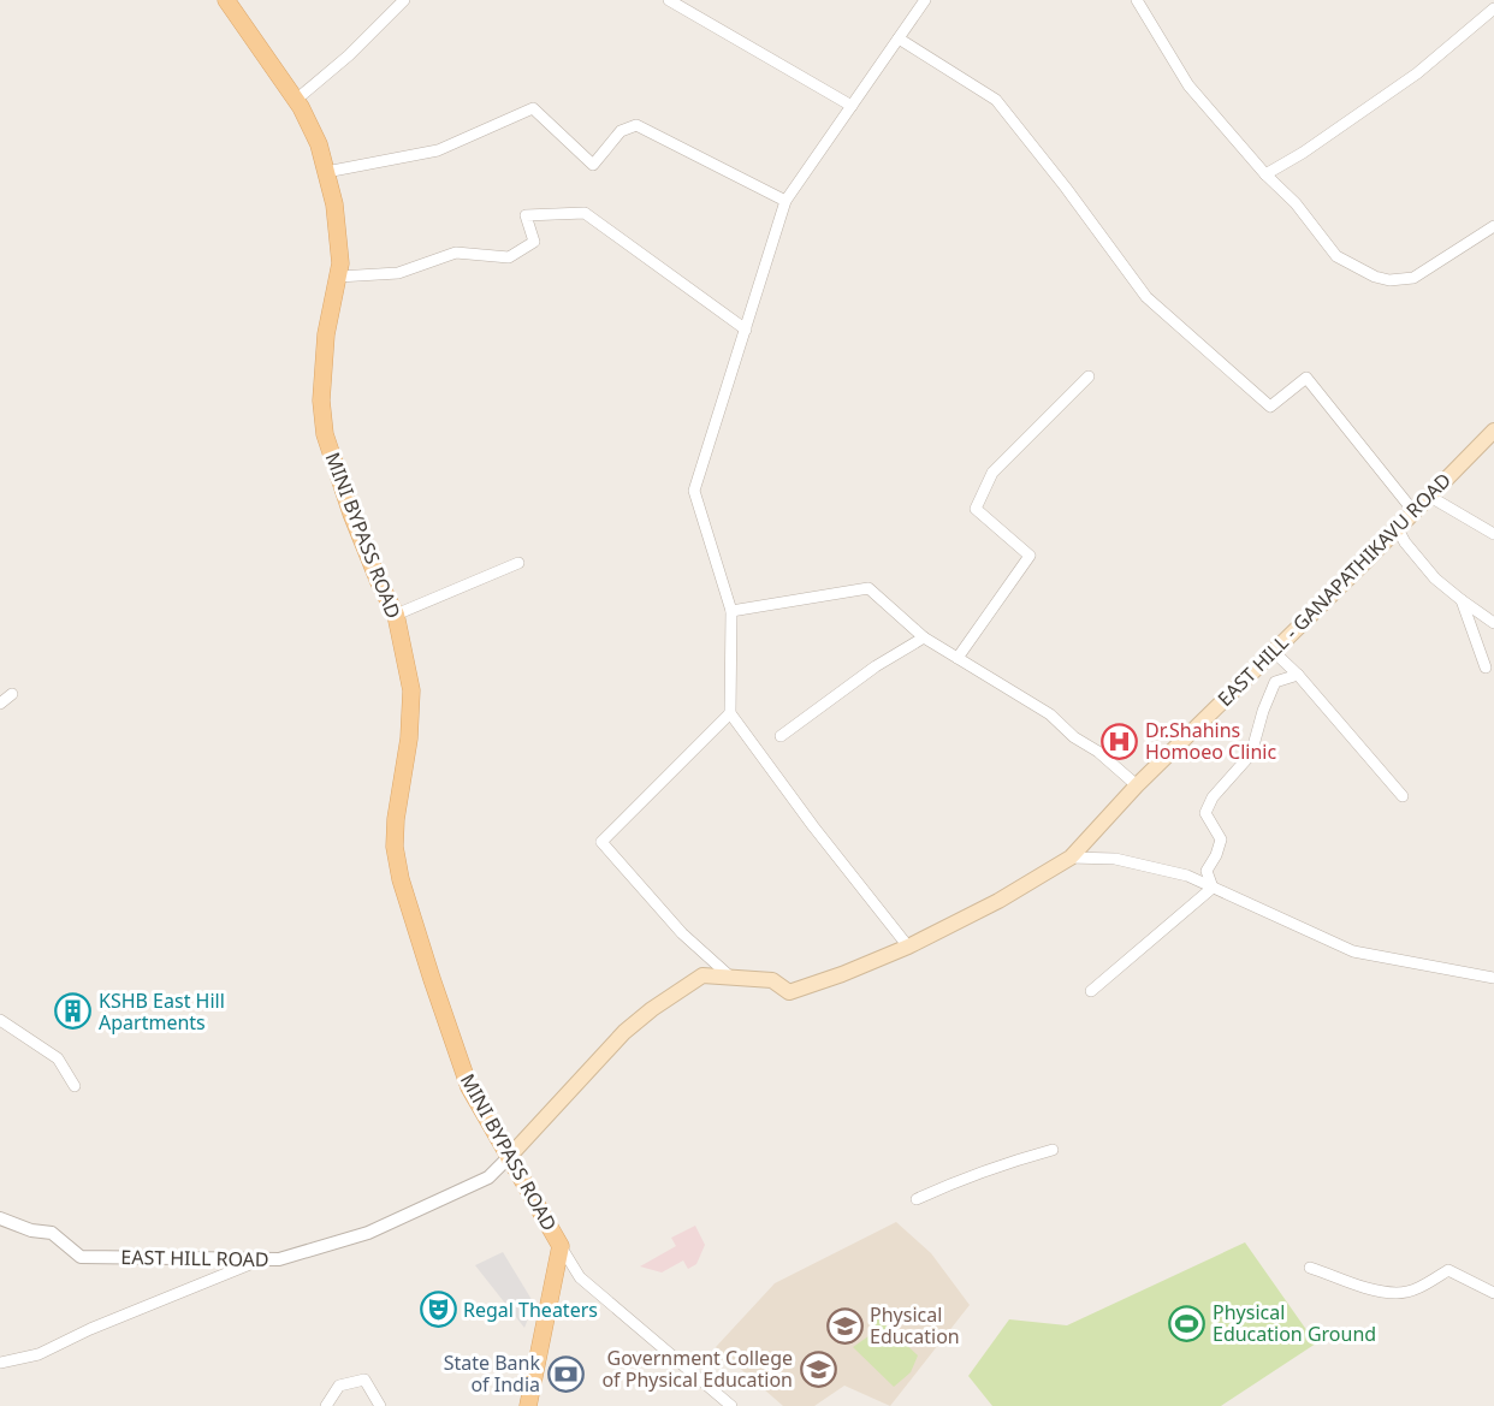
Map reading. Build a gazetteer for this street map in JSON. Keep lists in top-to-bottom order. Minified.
{"streets":{"main road":["MINI BYPASS ROAD","EAST HILL - GANAPATHIKAVU ROAD"],"street":["EAST HILL ROAD"]},"crossings":[["MINI BYPASS ROAD","EAST HILL - GANAPATHIKAVU ROAD"],["MINI BYPASS ROAD","EAST HILL ROAD"],["EAST HILL - GANAPATHIKAVU ROAD","EAST HILL ROAD"]],"places":{"hospital":["Dr.Shahins Homoeo Clinic"],"building":["KSHB East Hill Apartments"],"theatre":["Regal Theaters"],"sports":["Physical Education Ground"],"school or university":["Physical Education","Government College of Physical Education"],"bank":["State Bank of India"]}}
